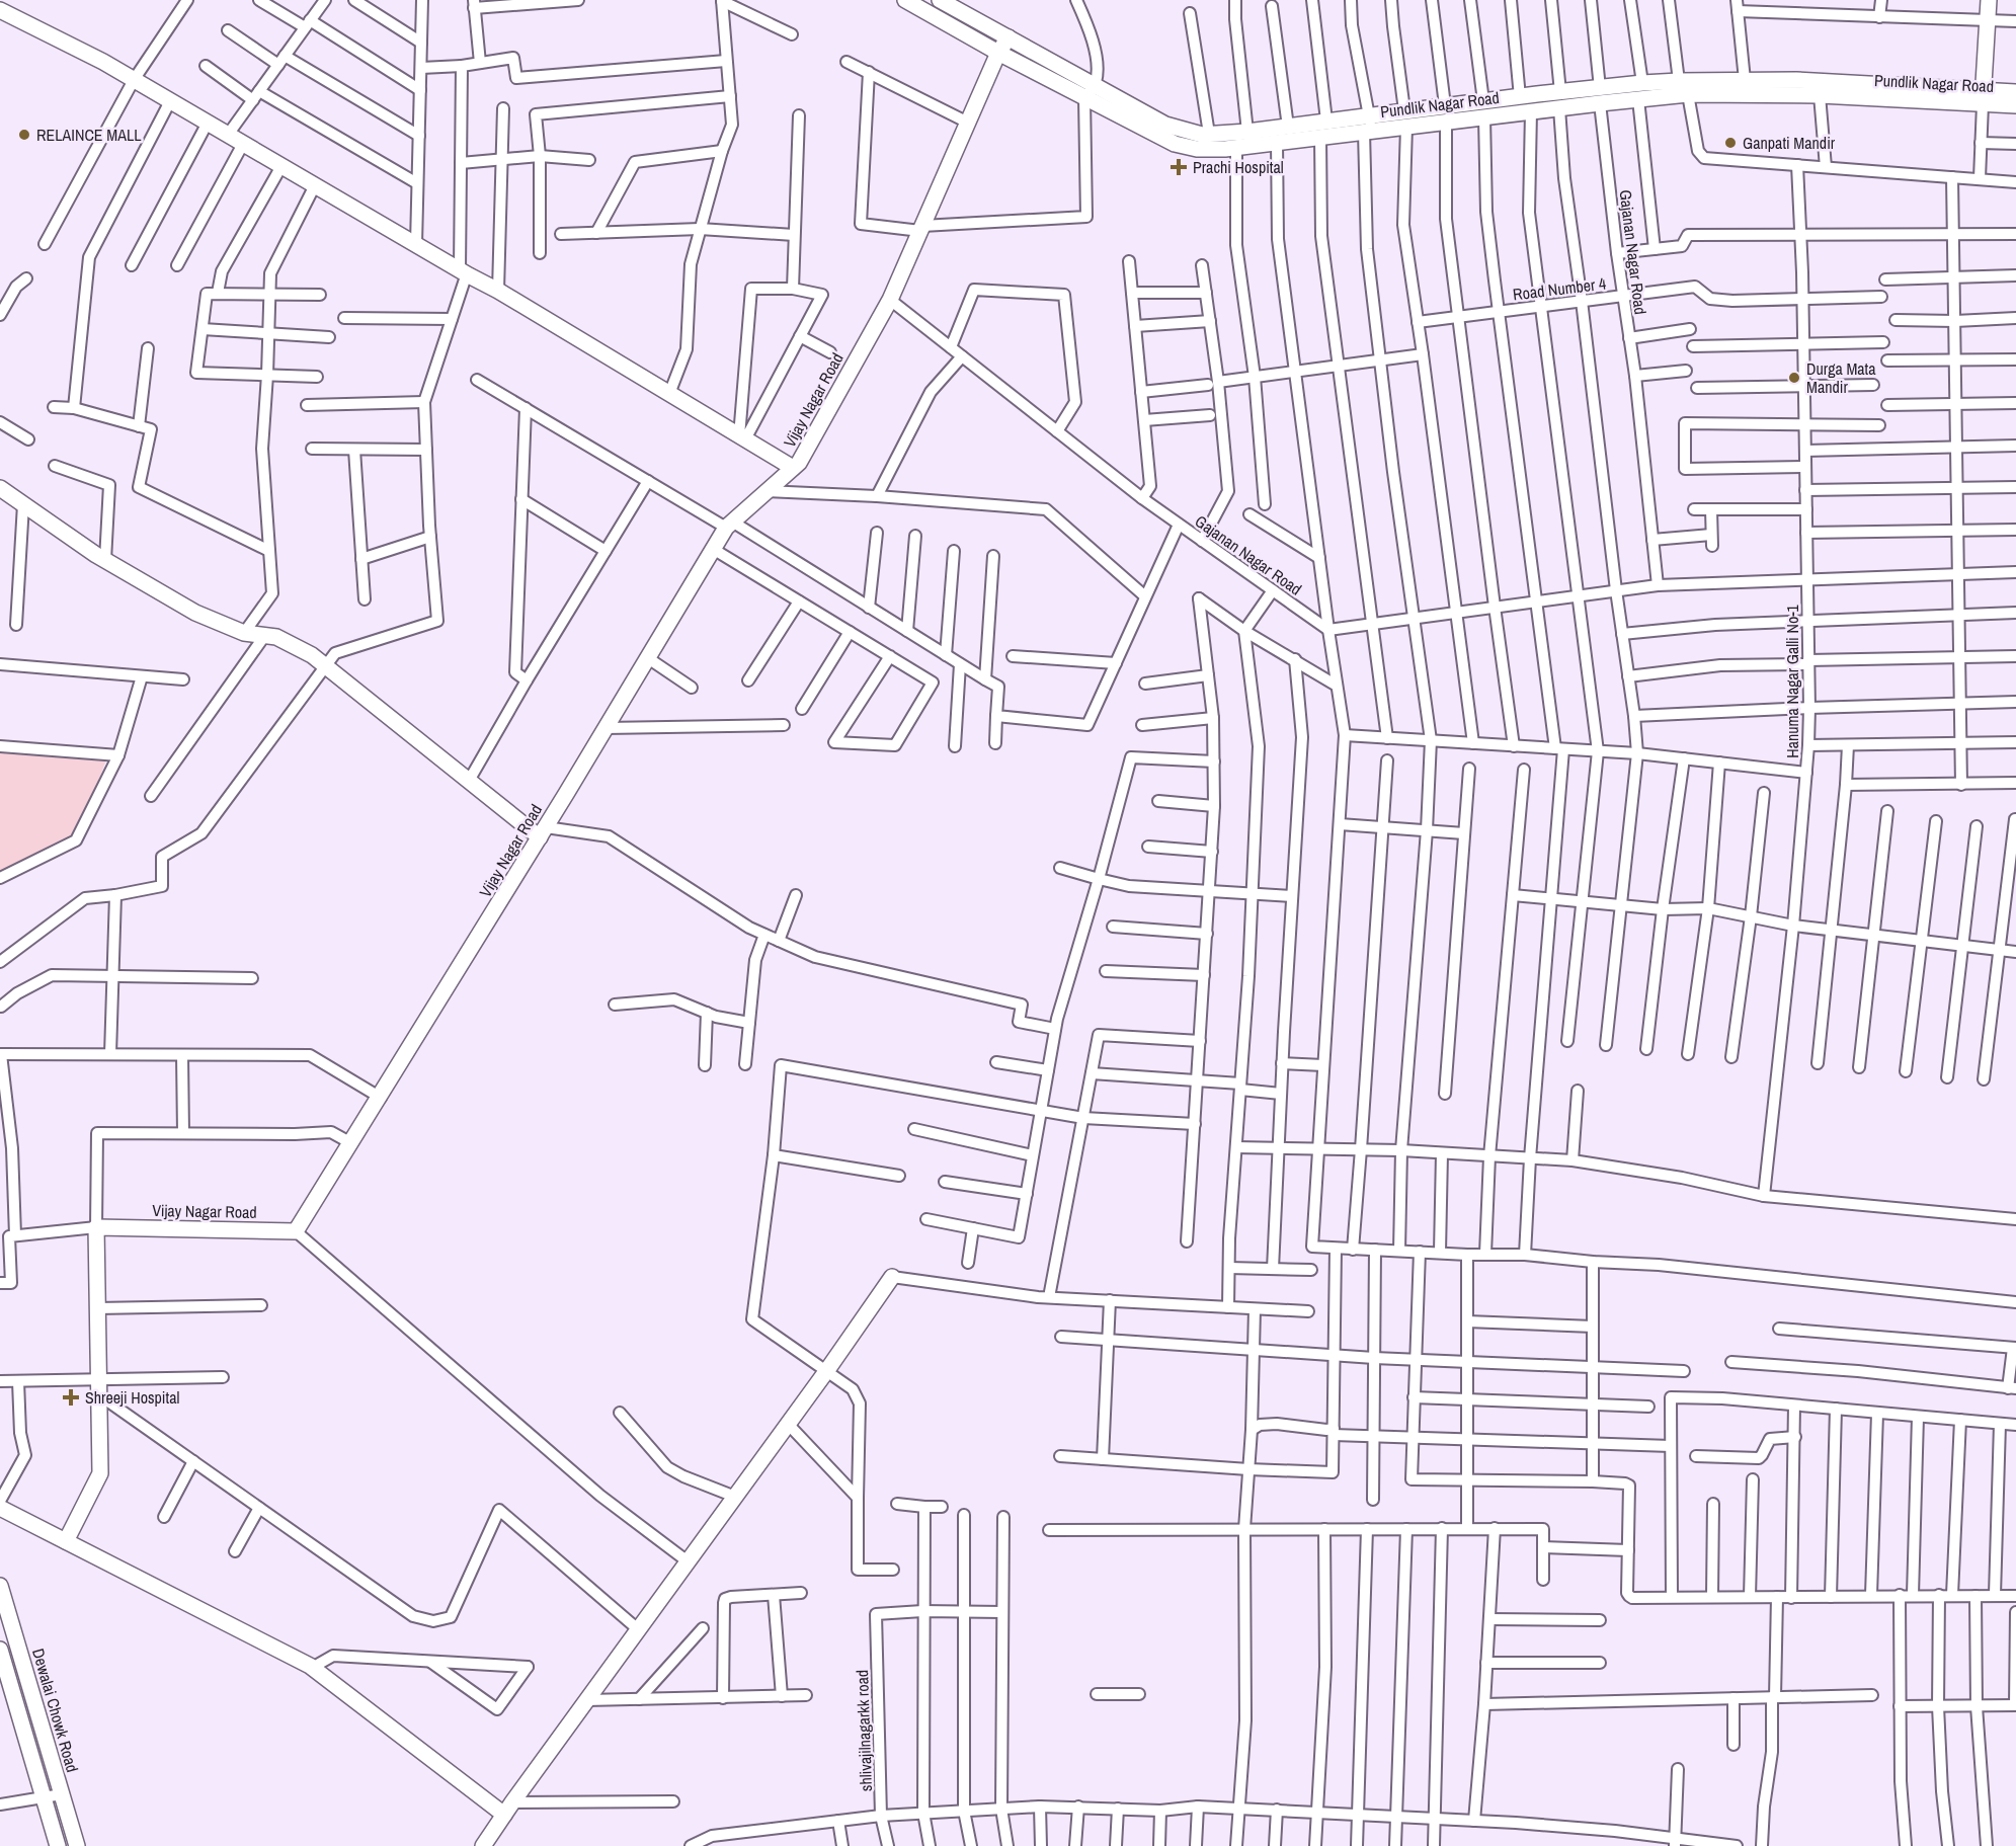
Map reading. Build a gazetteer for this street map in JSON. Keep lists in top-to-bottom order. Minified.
{"streets":{"street":["Pundlik Nagar Road","Gajanan Nagar Road","Road Number 4","Vijay Nagar Road","Hanuma Nagar Galli No-1","Dewalai Chowk Road","shlivajilnagarkk road"]},"crossings":[["Pundlik Nagar Road","Gajanan Nagar Road"],["Pundlik Nagar Road","Vijay Nagar Road"],["Gajanan Nagar Road","Road Number 4"],["Gajanan Nagar Road","Vijay Nagar Road"],["Road Number 4","Hanuma Nagar Galli No-1"]],"places":{"other":["RELAINCE MALL","Ganpati Mandir","Durga Mata Mandir"],"health":["Prachi Hospital","Shreeji Hospital"]}}
